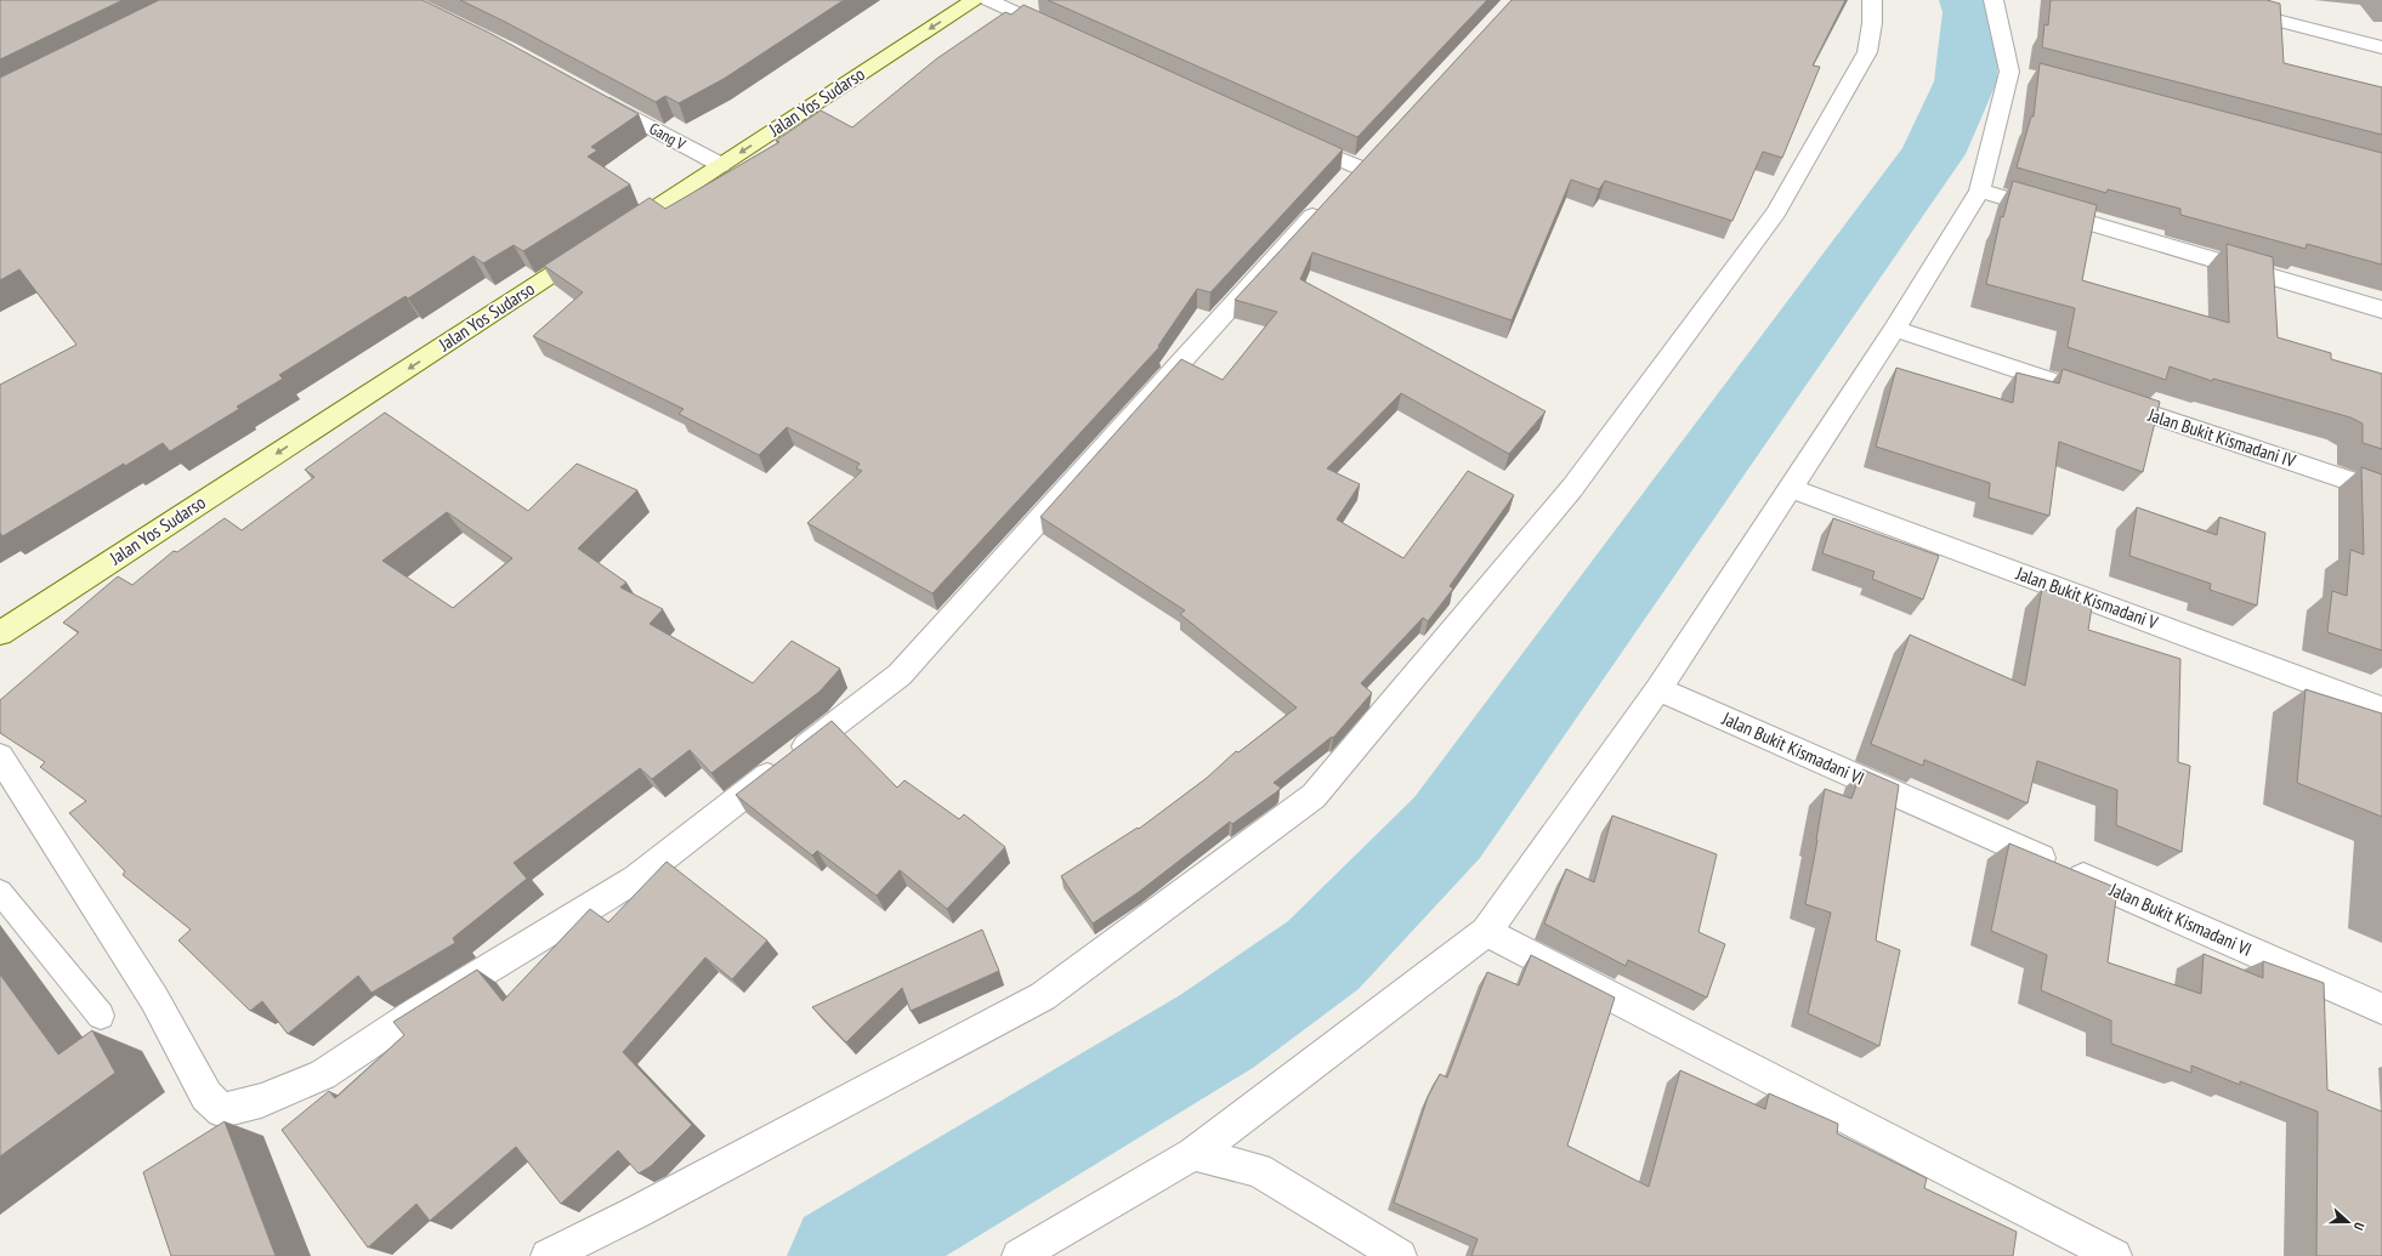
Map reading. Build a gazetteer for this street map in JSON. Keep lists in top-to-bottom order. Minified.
{"streets":{"main road":["Jalan Yos Sudarso"],"street":["Gang V","Jalan Bukit Kismadani IV","Jalan Bukit Kismadani V","Jalan Bukit Kismadani VI"]},"crossings":[["Jalan Yos Sudarso","Gang V"]],"one_way":["Jalan Yos Sudarso"],"north":"right"}
